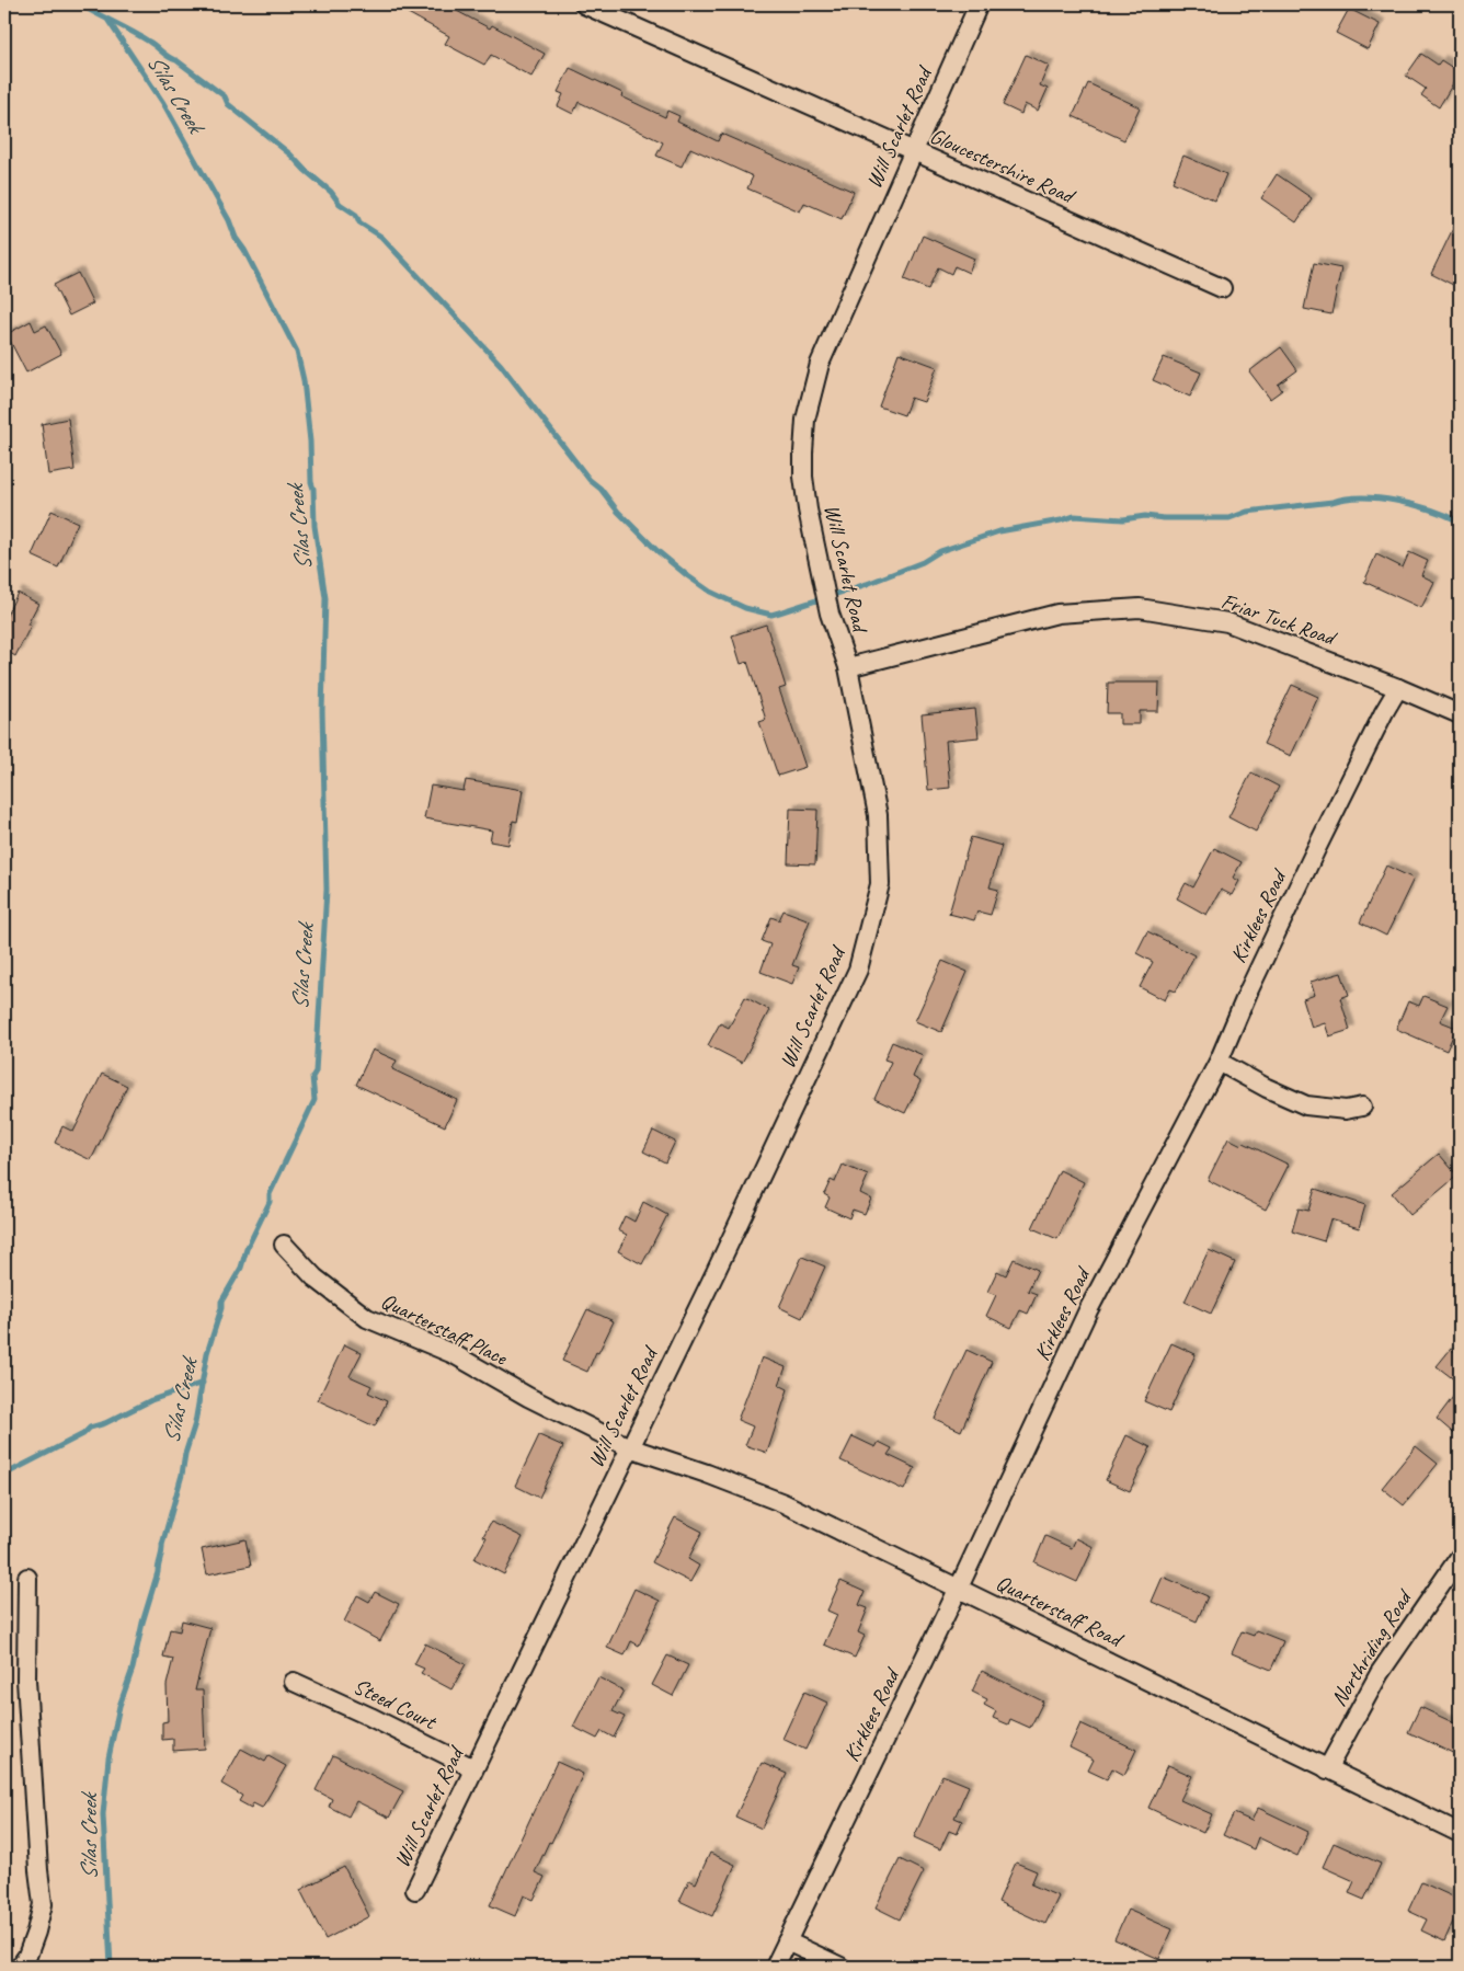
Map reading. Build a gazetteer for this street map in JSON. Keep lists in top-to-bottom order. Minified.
{"streets":{"street":["Will Scarlet Road","Gloucestershire Road","Friar Tuck Road","Kirklees Road","Quarterstaff Place","Quarterstaff Road","Northriding Road","Steed Court"]},"crossings":[["Will Scarlet Road","Gloucestershire Road"],["Will Scarlet Road","Friar Tuck Road"],["Will Scarlet Road","Quarterstaff Place"],["Will Scarlet Road","Quarterstaff Road"],["Will Scarlet Road","Steed Court"],["Friar Tuck Road","Kirklees Road"],["Kirklees Road","Quarterstaff Road"],["Quarterstaff Place","Quarterstaff Road"],["Quarterstaff Road","Northriding Road"]],"water":["Silas Creek"]}
